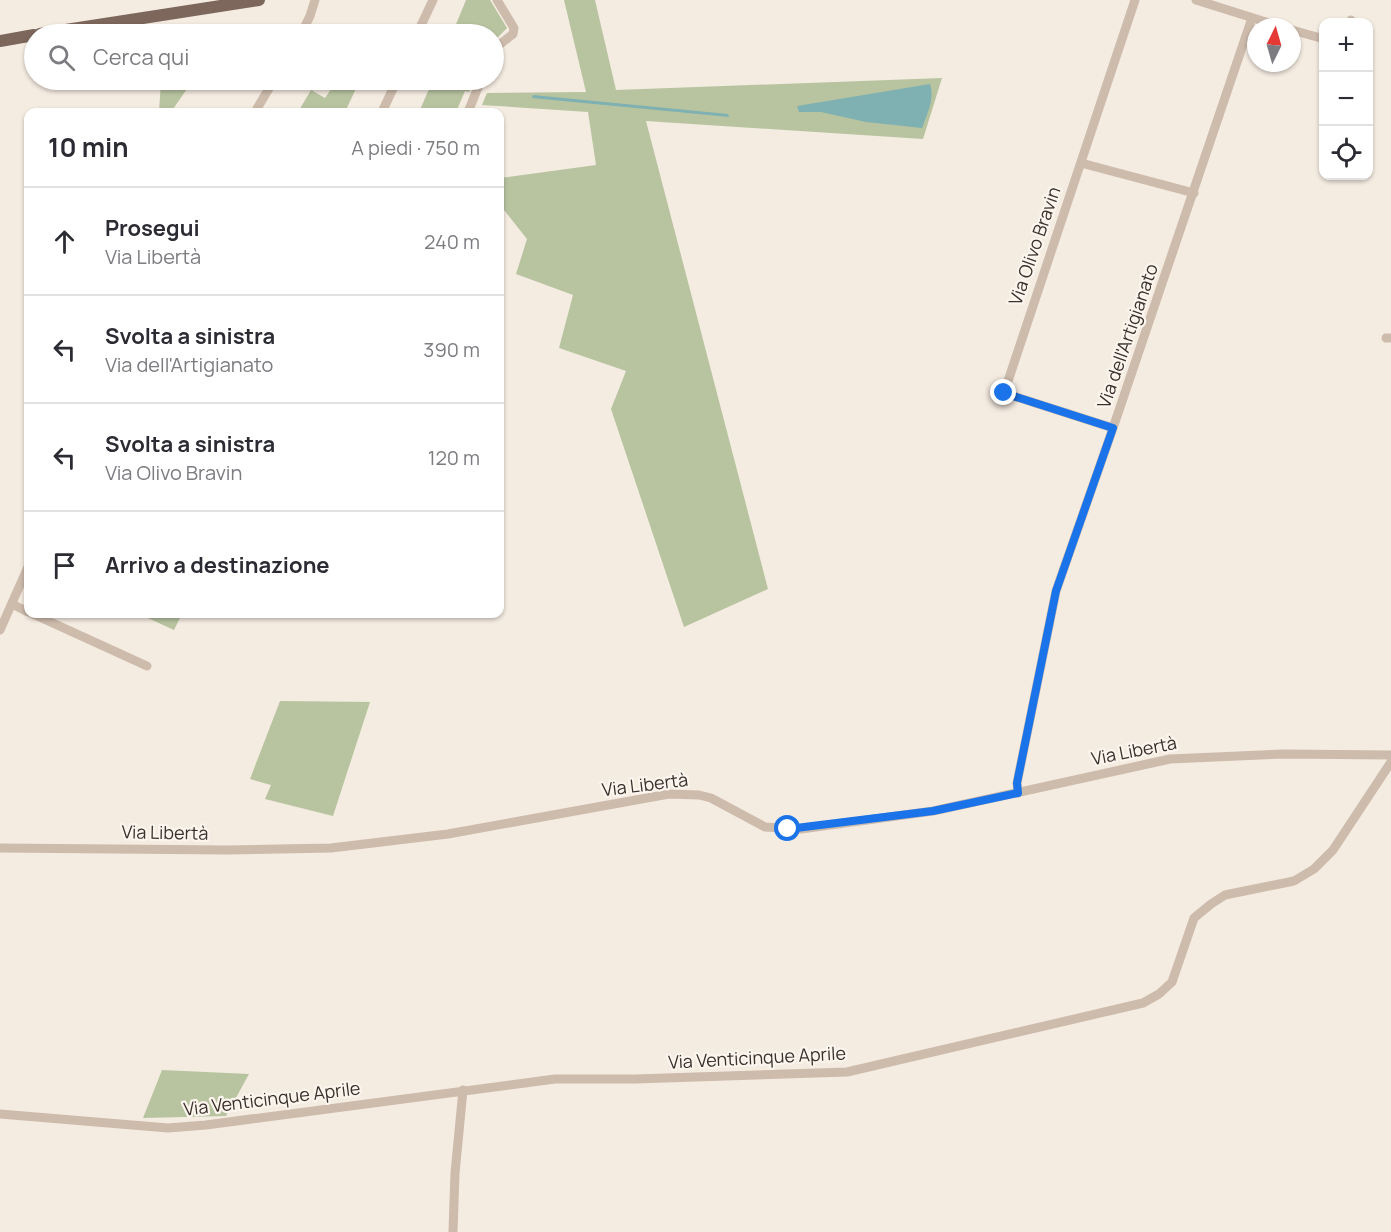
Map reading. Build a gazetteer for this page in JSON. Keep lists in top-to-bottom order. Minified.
{"streets":{"street":["Via Olivo Bravin","Via dell'Artigianato","Via Libertà","Via Venticinque Aprile"]},"crossings":[["Via Olivo Bravin","Via dell'Artigianato"],["Via dell'Artigianato","Via Libertà"]],"north":"top","page":{"map_buttons":["+","−"],"search":"Cerca qui","heading":["10 min","A piedi · 750 m"],"list":[["Prosegui","Via Libertà","240 m"],["Svolta a sinistra","Via dell'Artigianato","390 m"],["Svolta a sinistra","Via Olivo Bravin","120 m"],"Arrivo a destinazione"]}}
